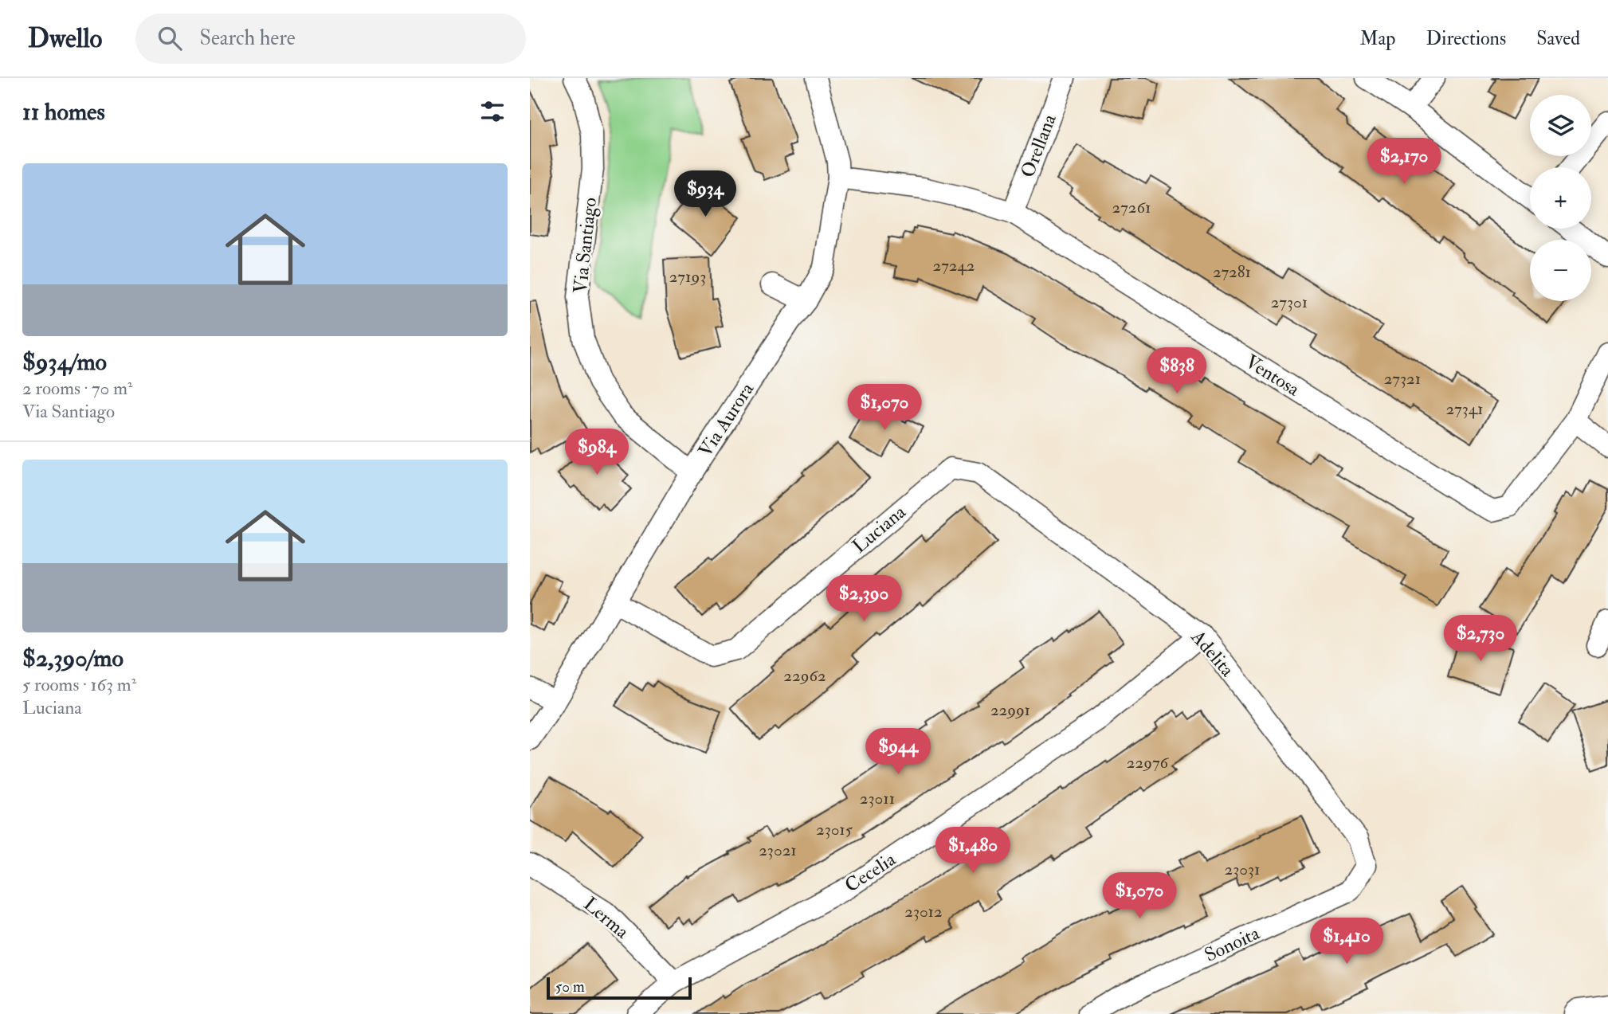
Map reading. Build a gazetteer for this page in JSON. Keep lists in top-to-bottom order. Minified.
{"streets":{"street":["Orellana","Via Santiago","Ventosa","Via Aurora","Luciana","Adelita","Cecelia","Lerma","Sonoita"]},"crossings":[["Orellana","Ventosa"],["Via Santiago","Via Aurora"],["Ventosa","Via Aurora"],["Via Aurora","Luciana"],["Luciana","Adelita"],["Adelita","Cecelia"],["Adelita","Sonoita"],["Cecelia","Lerma"]],"house_numbers":["27261","27242","27281","27193","27301","27321","27341","22962","22991","22976","23011","23015","23021","23031","23012"],"scale_bar":"50 m","page":{"header":"Dwello","search":"Search here","nav":["Map","Directions","Saved"],"heading":"11 homes","map_buttons":["+","−"],"price":["$2,170","$934","$838","$1,070","$984","$2,390","$2,730","$944","$1,480","$1,070","$1,410"],"list":[{"name":"$934/mo","note":"2 rooms · 70 m² · Via Santiago"},{"name":"$2,390/mo","note":"5 rooms · 163 m² · Luciana"}],"scale":"50 m"}}
